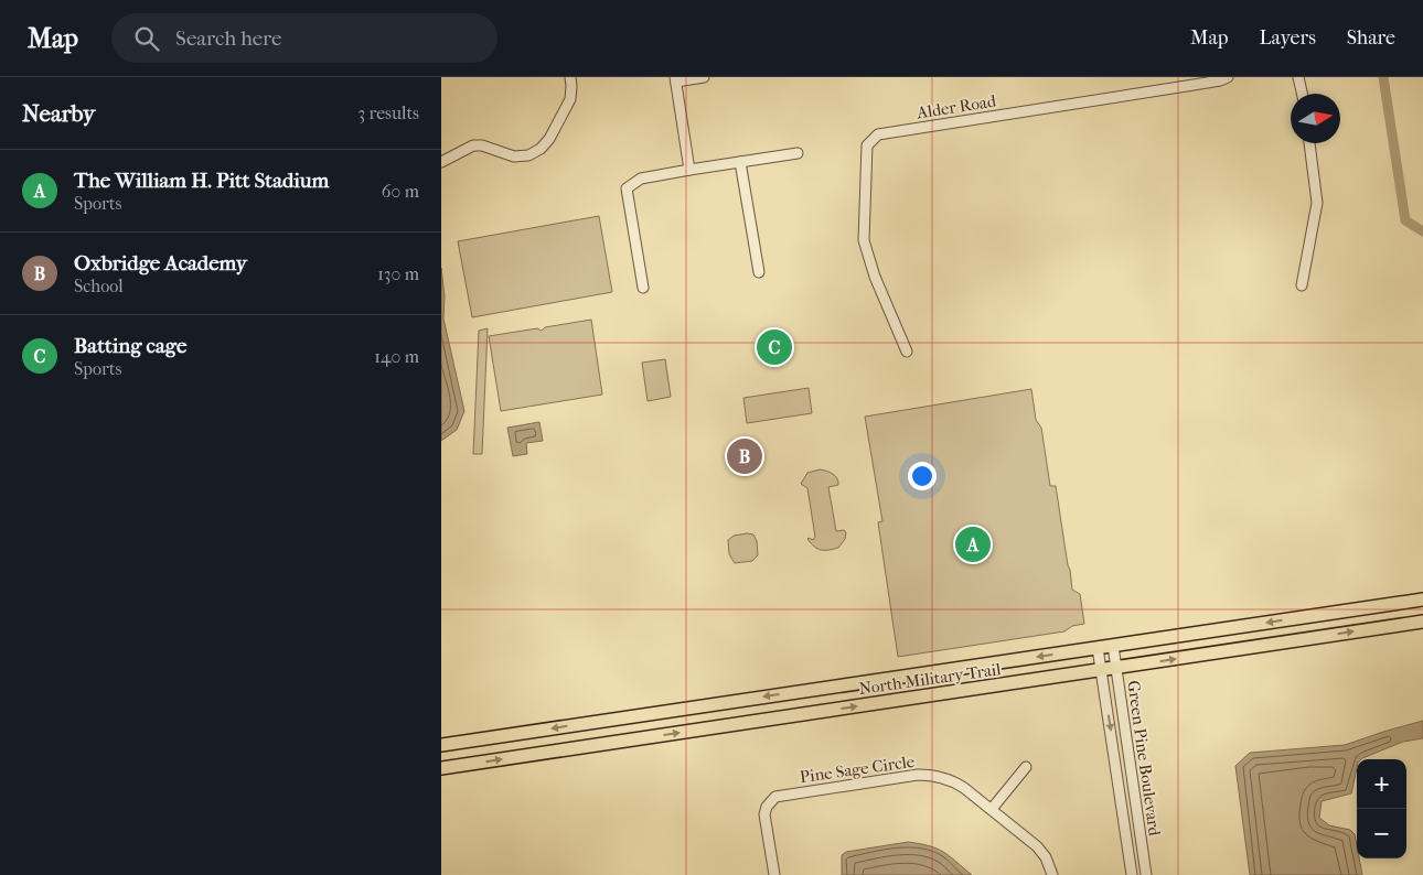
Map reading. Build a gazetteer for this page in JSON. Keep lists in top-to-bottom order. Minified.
{"streets":{"main road":["North Military Trail"],"street":["Alder Road","Green Pine Boulevard","Pine Sage Circle"]},"crossings":[["North Military Trail","Green Pine Boulevard"]],"north":"right","page":{"header":"Map","search":"Search here","nav":["Map","Layers","Share"],"heading":["Nearby","3 results"],"list":[{"mark":"A","name":"The William H. Pitt Stadium","note":"Sports","value":"60 m"},{"mark":"B","name":"Oxbridge Academy","note":"School","value":"130 m"},{"mark":"C","name":"Batting cage","note":"Sports","value":"140 m"}],"pins":["C","B","A"],"map_buttons":["+","−"]}}
